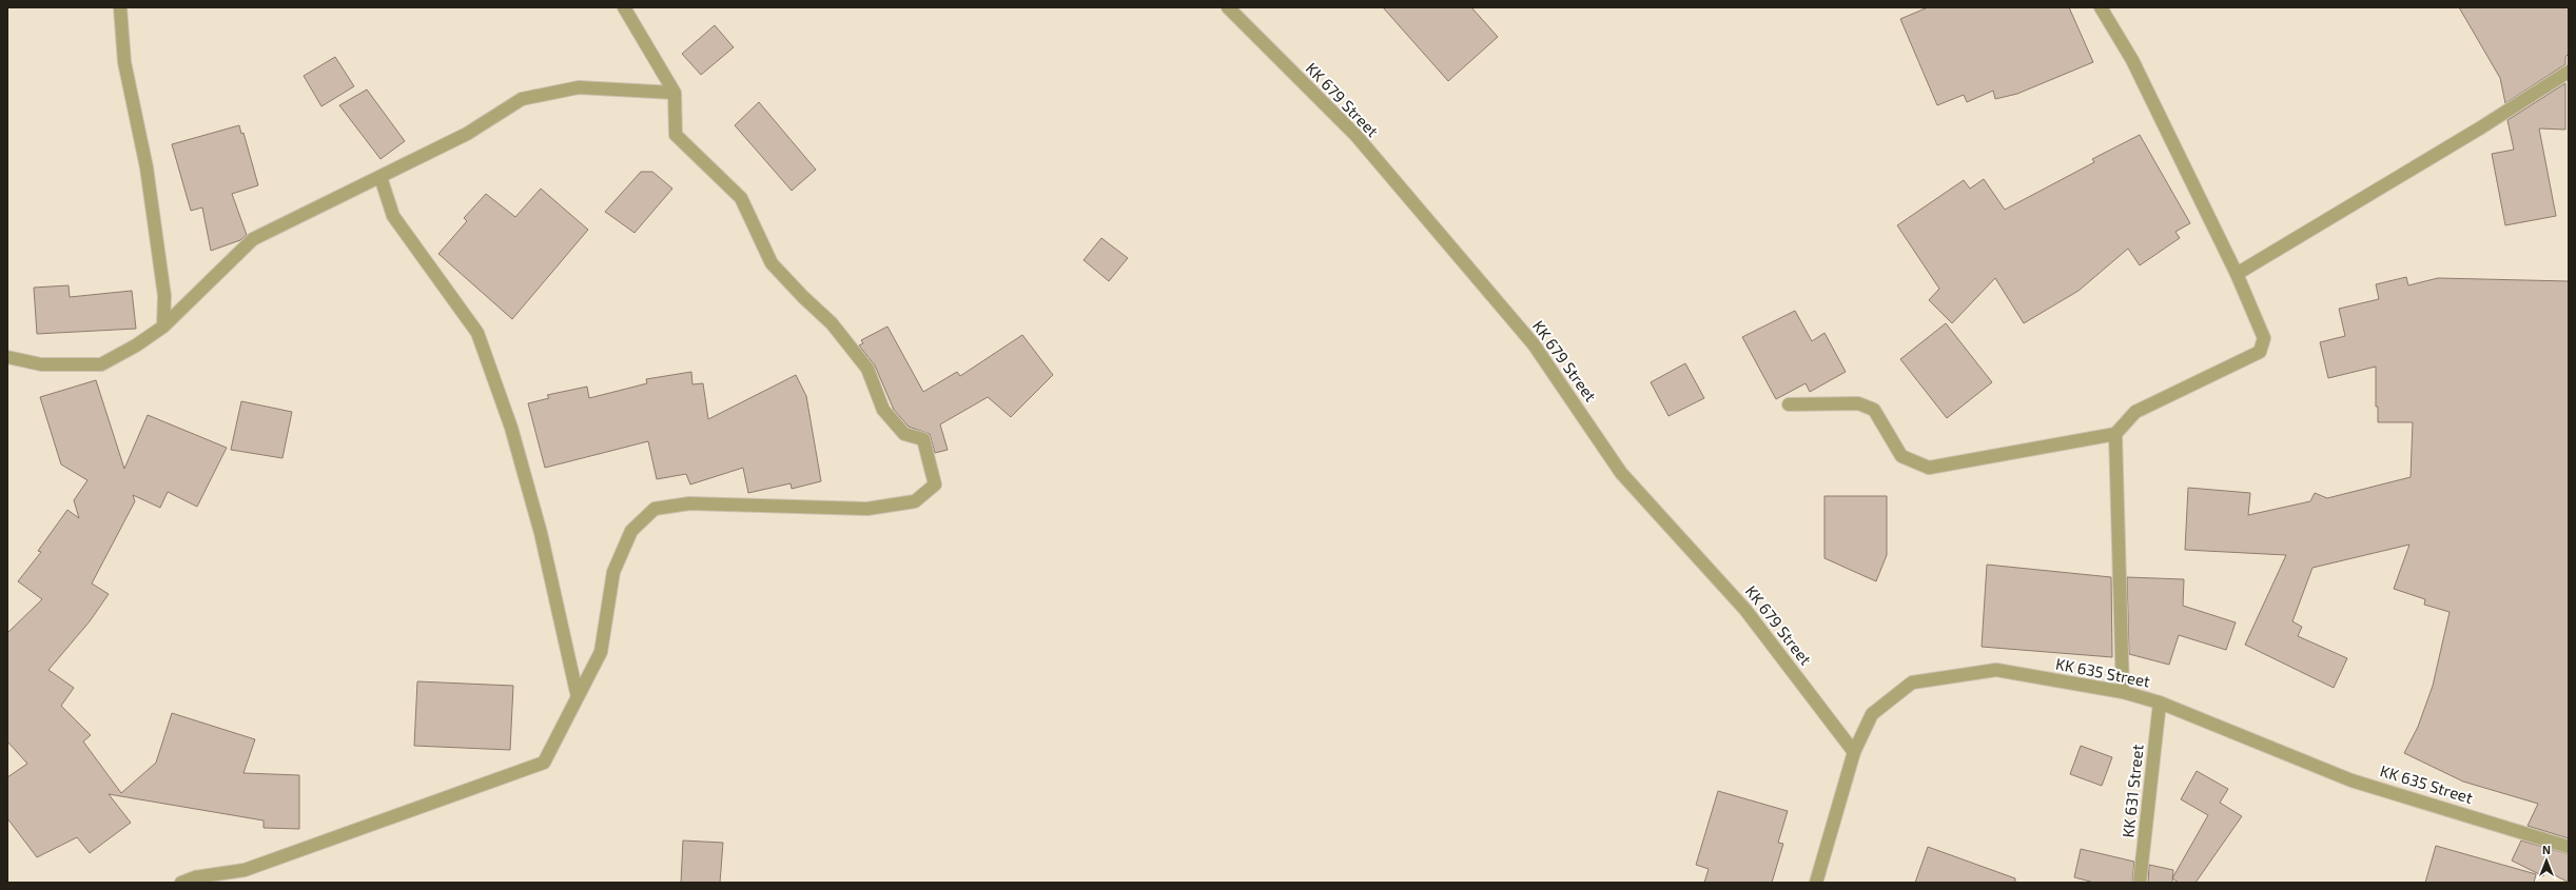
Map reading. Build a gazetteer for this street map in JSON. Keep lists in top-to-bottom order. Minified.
{"streets":{"street":["KK 679 Street","KK 635 Street","KK 631 Street"]},"crossings":[["KK 679 Street","KK 635 Street"],["KK 635 Street","KK 631 Street"]],"north":"top"}
